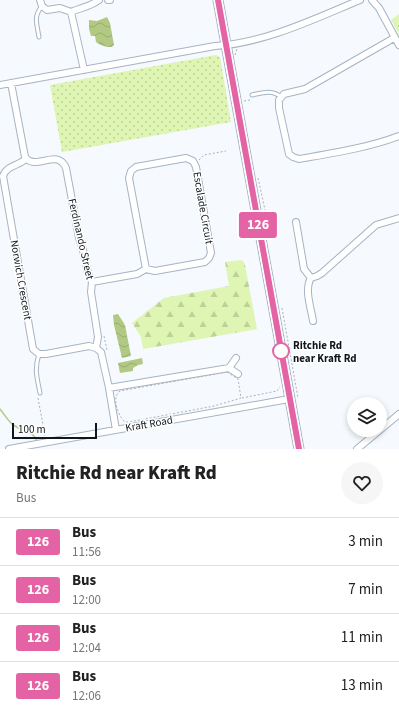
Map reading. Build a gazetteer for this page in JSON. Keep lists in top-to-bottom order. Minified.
{"streets":{"street":["Escalade Circuit","Ferdinando Street","Norwich Crescent","Kraft Road"]},"crossings":[["Escalade Circuit","Ferdinando Street"],["Ferdinando Street","Norwich Crescent"],["Ferdinando Street","Kraft Road"]],"places":["Ritchie Rd near Kraft Rd"],"lines":["bus line 126"],"scale_bar":"100 m","page":{"on_map":"126","scale":"100 m","heading":["Ritchie Rd near Kraft Rd","Bus"],"list":[{"mark":"126","name":"Bus","note":"11:56","value":"3 min"},{"mark":"126","name":"Bus","note":"12:00","value":"7 min"},{"mark":"126","name":"Bus","note":"12:04","value":"11 min"},{"mark":"126","name":"Bus","note":"12:06","value":"13 min"}]}}
